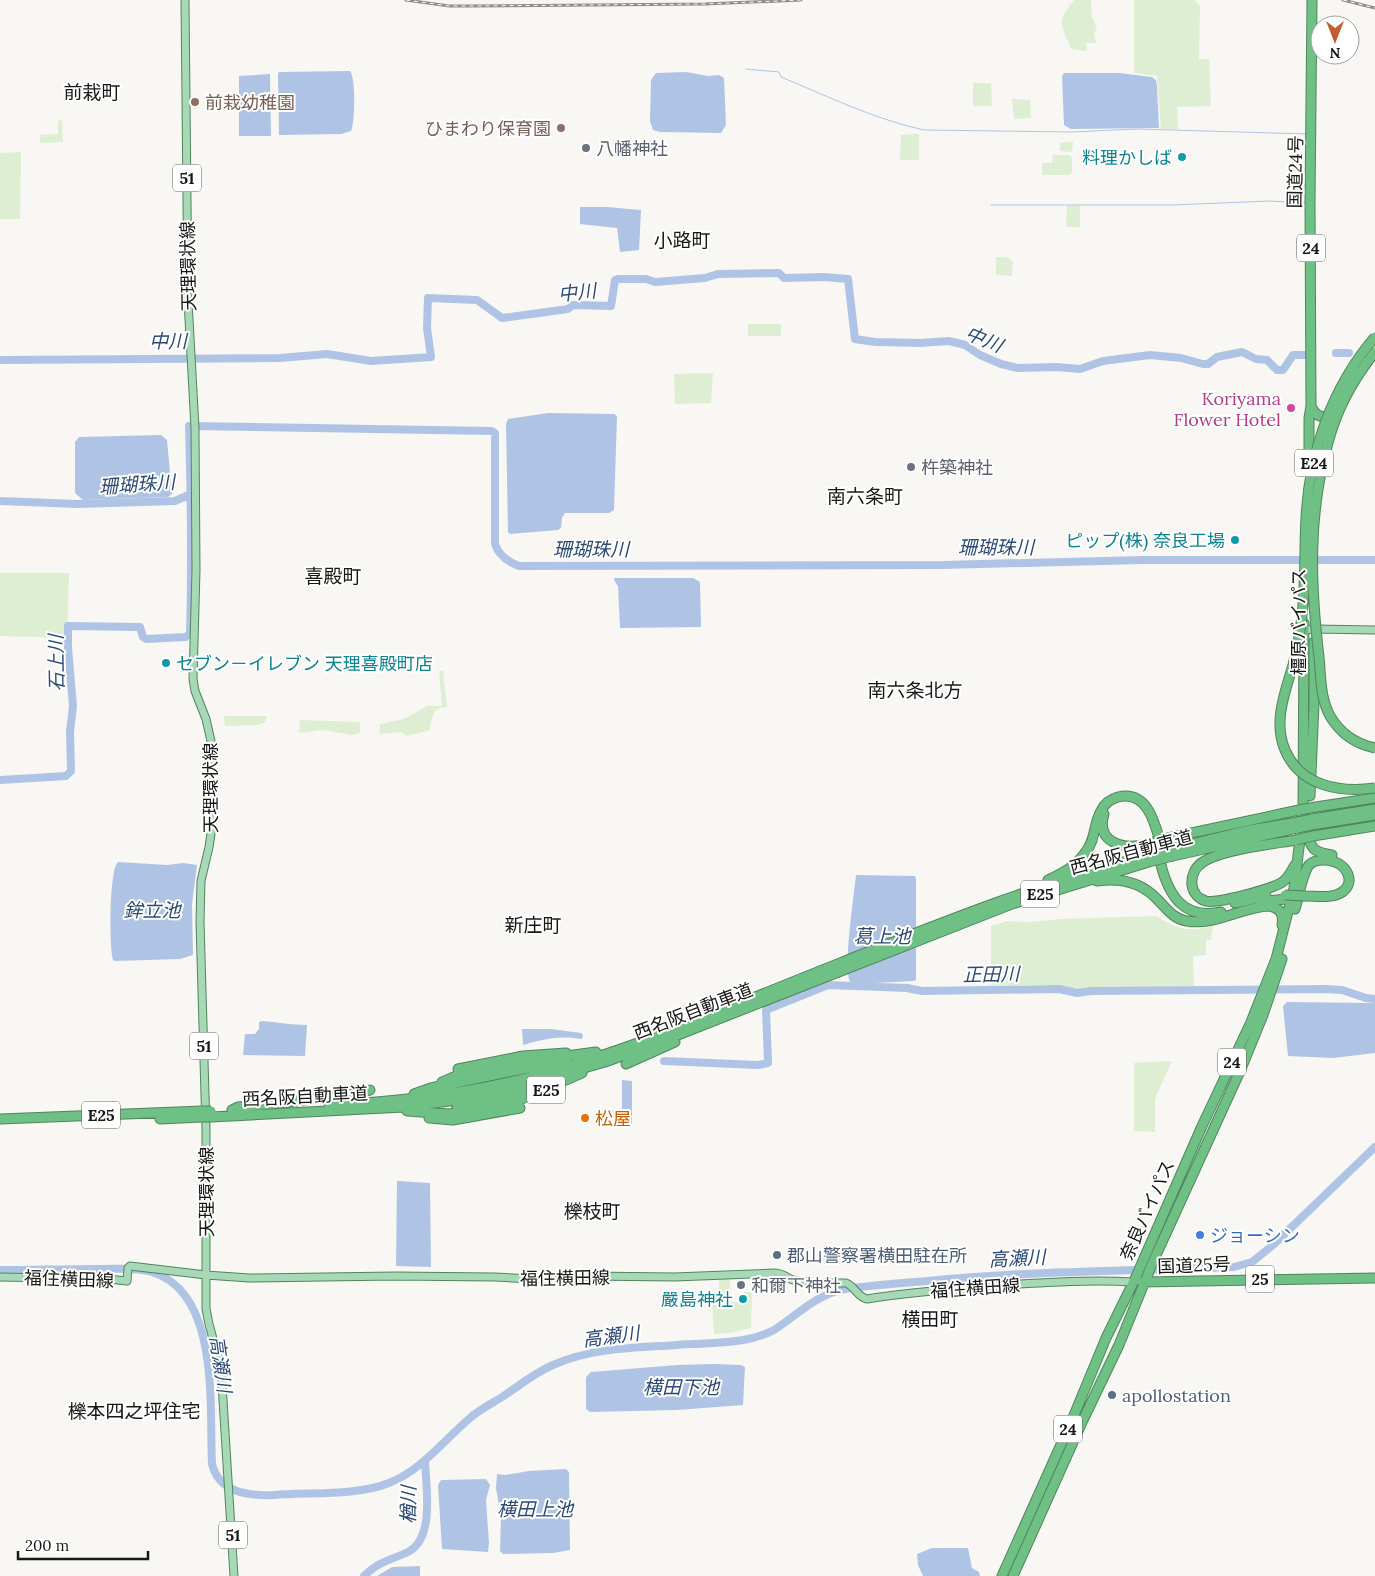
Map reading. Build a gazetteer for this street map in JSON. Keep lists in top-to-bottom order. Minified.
{"streets":{"highway":["国道24号","24","E24","橿原バイパス","西名阪自動車道","E25","奈良バイパス","国道25号","25"],"main road":["51","天理環状線","福住横田線"]},"crossings":[["国道24号","24"],["24","橿原バイパス"],["天理環状線","福住横田線"],["橿原バイパス","西名阪自動車道"],["橿原バイパス","奈良バイパス"],["西名阪自動車道","E25"],["奈良バイパス","国道25号"],["奈良バイパス","福住横田線"],["国道25号","福住横田線"]],"districts":["前栽町","小路町","南六条町","喜殿町","南六条北方","新庄町","櫟枝町","横田町","櫟本四之坪住宅"],"water":["中川","珊瑚珠川","石上川","鉾立池","葛上池","正田川","高瀬川","横田下池","楢川","横田上池"],"places":["前栽幼稚園","ひまわり保育園","八幡神社","料理かしば","Koriyama Flower Hotel","杵築神社","ピップ(株) 奈良工場","セブン－イレブン 天理喜殿町店","松屋","ジョーシン","郡山警察署横田駐在所","和爾下神社","嚴島神社","apollostation"],"scale_bar":"200 m","north":"bottom"}
